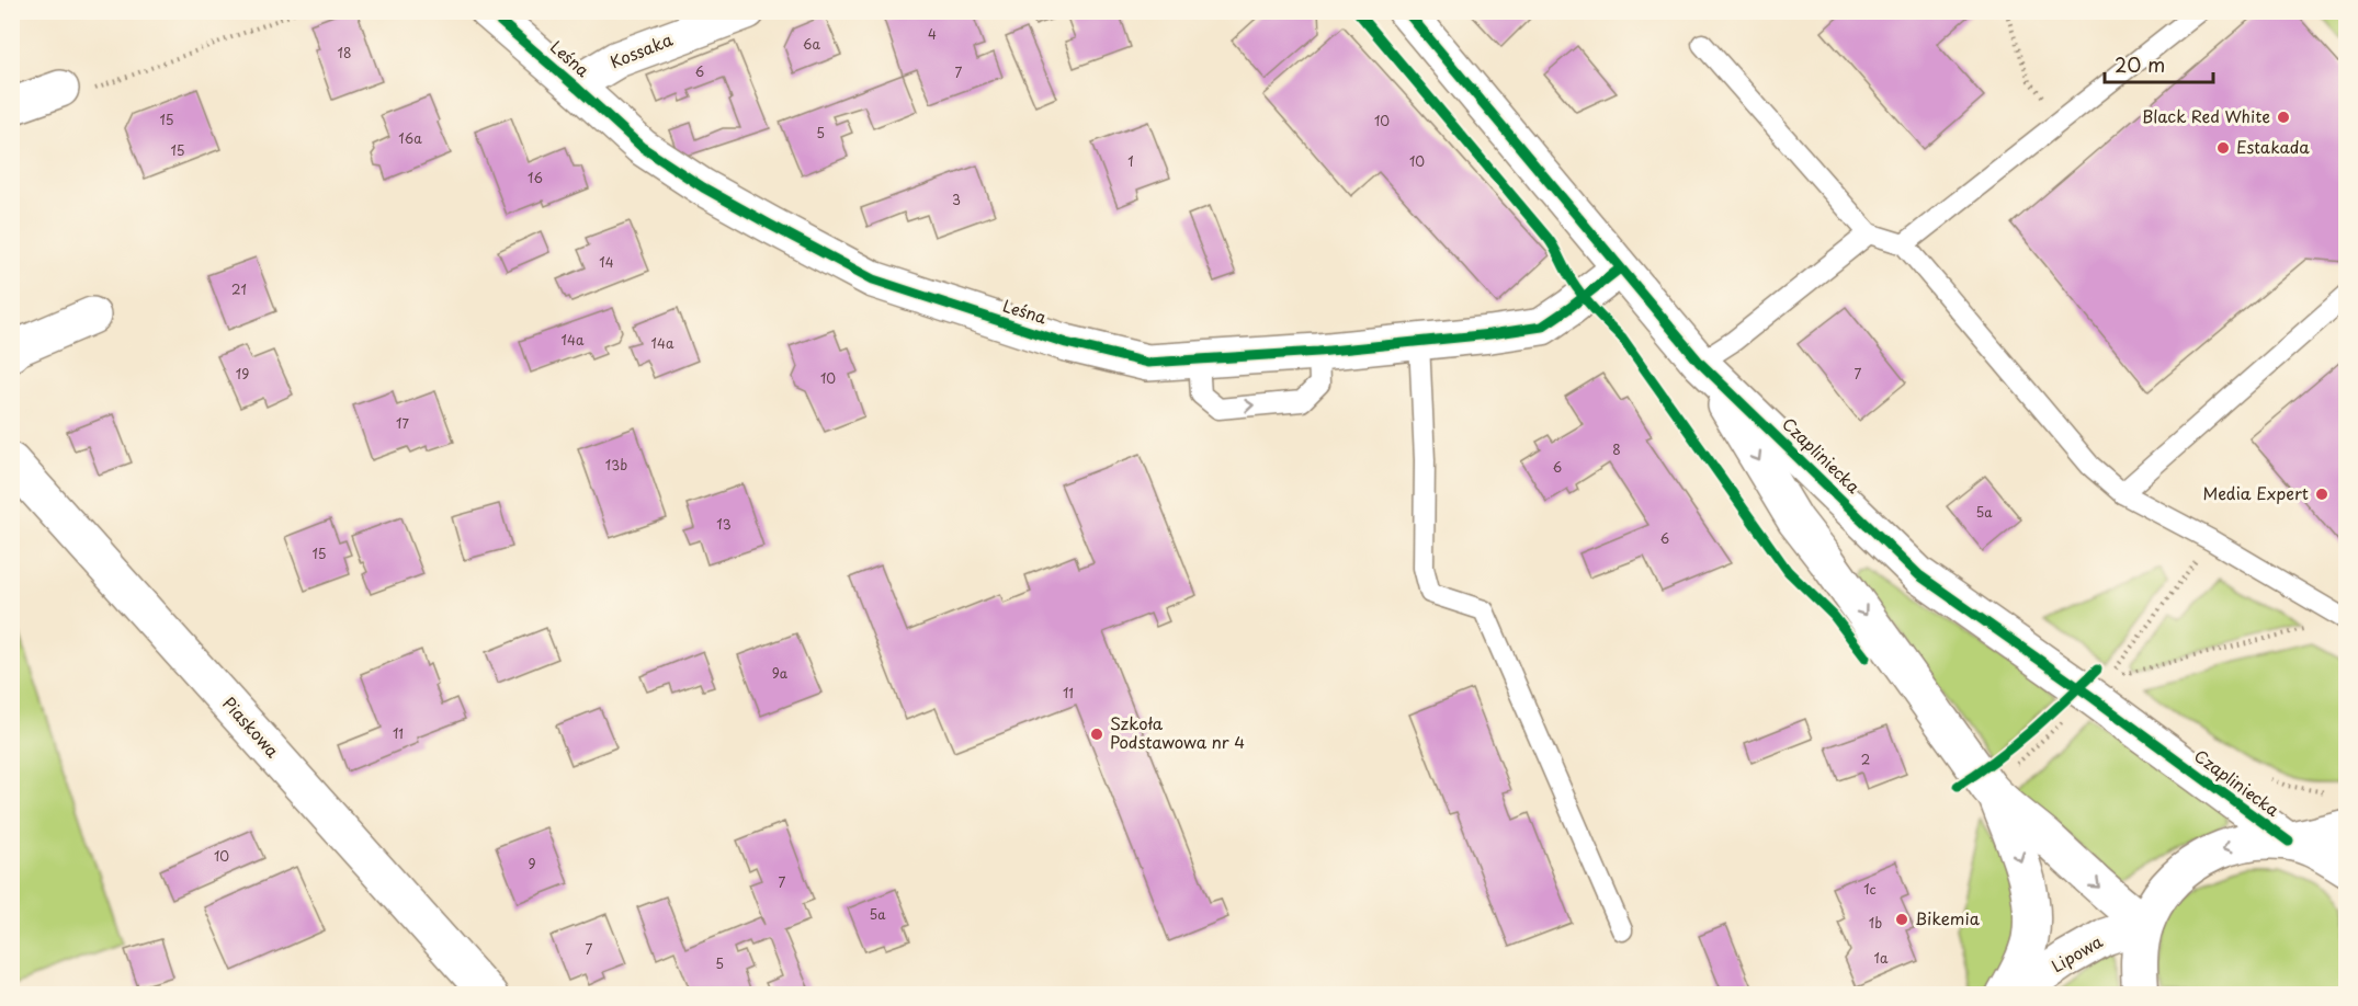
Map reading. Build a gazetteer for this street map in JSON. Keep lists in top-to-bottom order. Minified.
{"streets":{"street":["Kossaka","Leśna","Czapliniecka","Piaskowa","Lipowa"]},"crossings":[["Kossaka","Leśna"],["Leśna","Czapliniecka"],["Czapliniecka","Lipowa"]],"places":["Black Red White","Estakada","Media Expert","Szkoła Podstawowa nr 4","Bikemia"],"house_numbers":["4","6a","18","6","7","15","10","5","16a","15","1","10","16","3","14","21","14a","14a","19","7","10","17","8","13b","6","5a","13","6","15","9a","11","11","2","10","9","7","1c","5a","1b","7","1a","5"],"scale_bar":"20 m"}
